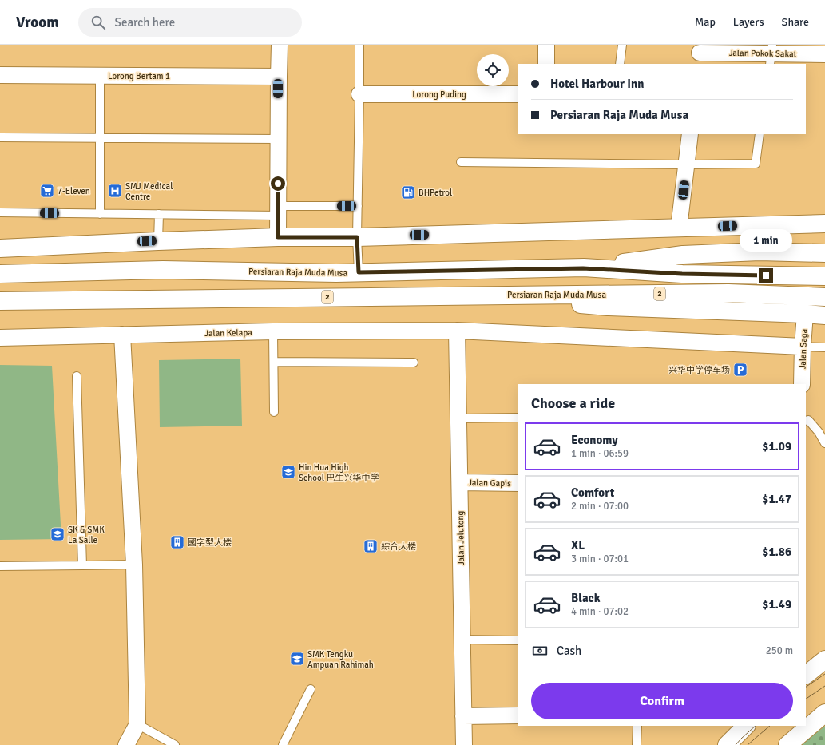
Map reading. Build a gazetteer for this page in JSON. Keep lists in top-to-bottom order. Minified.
{"streets":{"main road":["Persiaran Raja Muda Musa","2"],"street":["Jalan Pokok Sakat","Lorong Bertam 1","Lorong Puding","Jalan Kelapa","Jalan Saga","Jalan Gapis","Jalan Jelutong"]},"crossings":[["Jalan Kelapa","Jalan Saga"],["Jalan Kelapa","Jalan Jelutong"],["Jalan Gapis","Jalan Jelutong"]],"places":{"supermarket":["7-Eleven"],"hospital":["SMJ Medical Centre"],"fuel station":["BHPetrol"],"parking":["兴华中学停车场"],"school or university":["Hin Hua High School 巴生兴华中学","SK & SMK La Salle","SMK Tengku Ampuan Rahimah"],"building":["國字型大楼","綜合大楼"]},"page":{"header":"Vroom","search":"Search here","nav":["Map","Layers","Share"],"banner":["Hotel Harbour Inn","Persiaran Raja Muda Musa"],"bubble":"1 min","heading":"Choose a ride","list":[{"name":"Economy","note":"1 min · 06:59","value":"$1.09"},{"name":"Comfort","note":"2 min · 07:00","value":"$1.47"},{"name":"XL","note":"3 min · 07:01","value":"$1.86"},{"name":"Black","note":"4 min · 07:02","value":"$1.49"}],"pay":["Cash","250 m"],"buttons":"Confirm"}}
